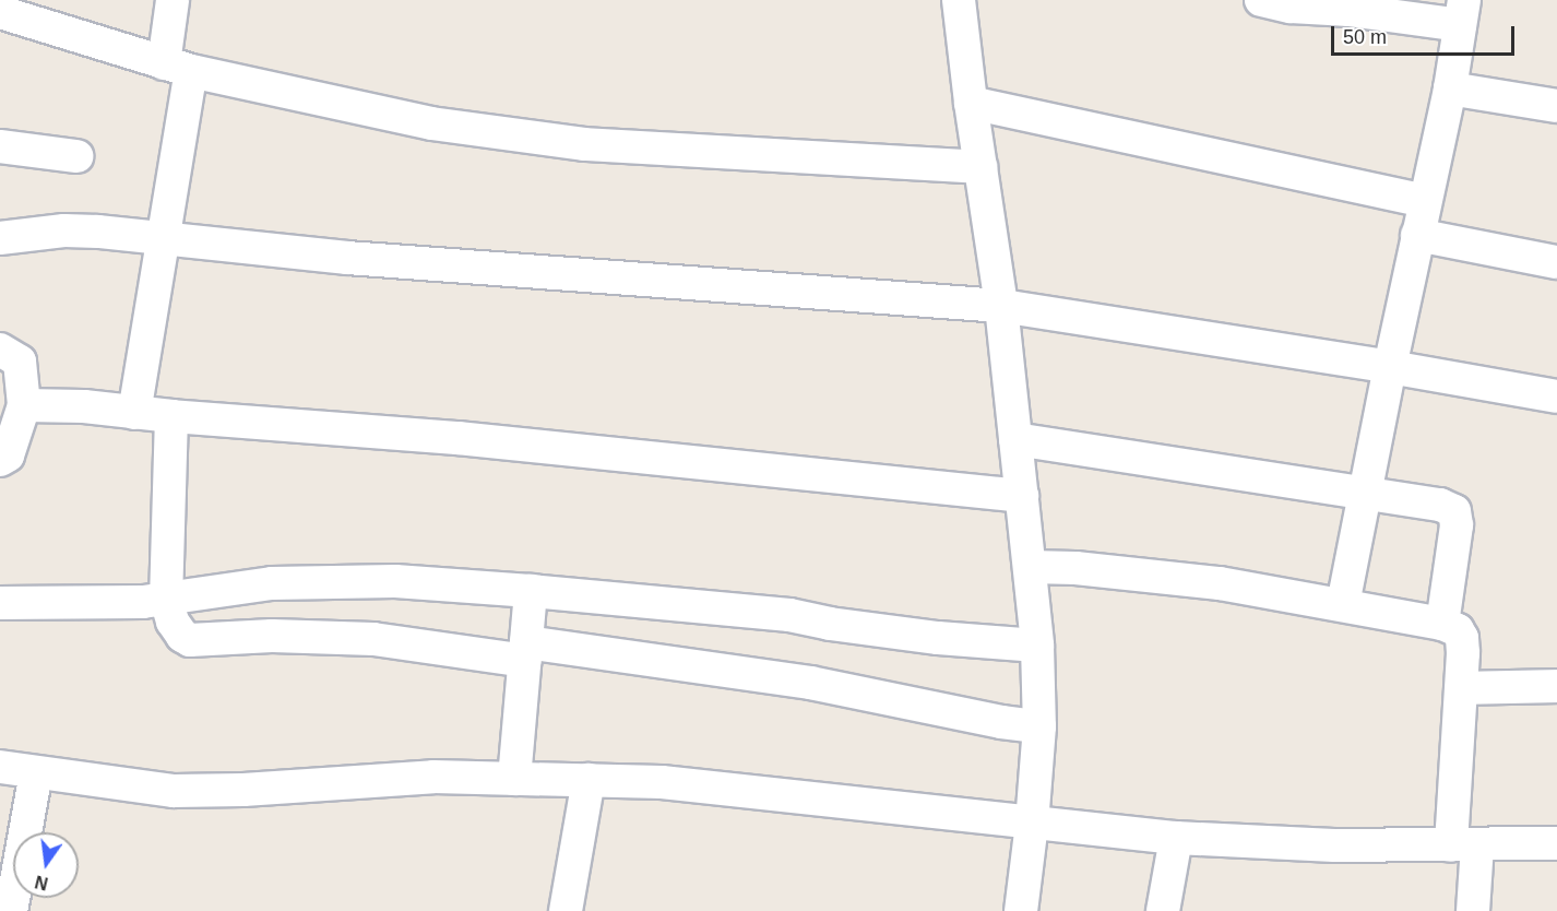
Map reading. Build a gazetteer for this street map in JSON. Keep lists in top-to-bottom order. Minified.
{"scale_bar":"50 m","north":"bottom"}
